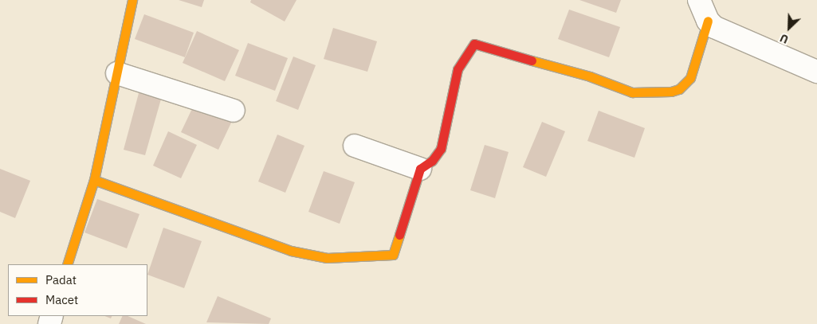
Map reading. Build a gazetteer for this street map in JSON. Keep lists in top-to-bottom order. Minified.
{"legend":["Padat","Macet"],"north":"bottom left"}
